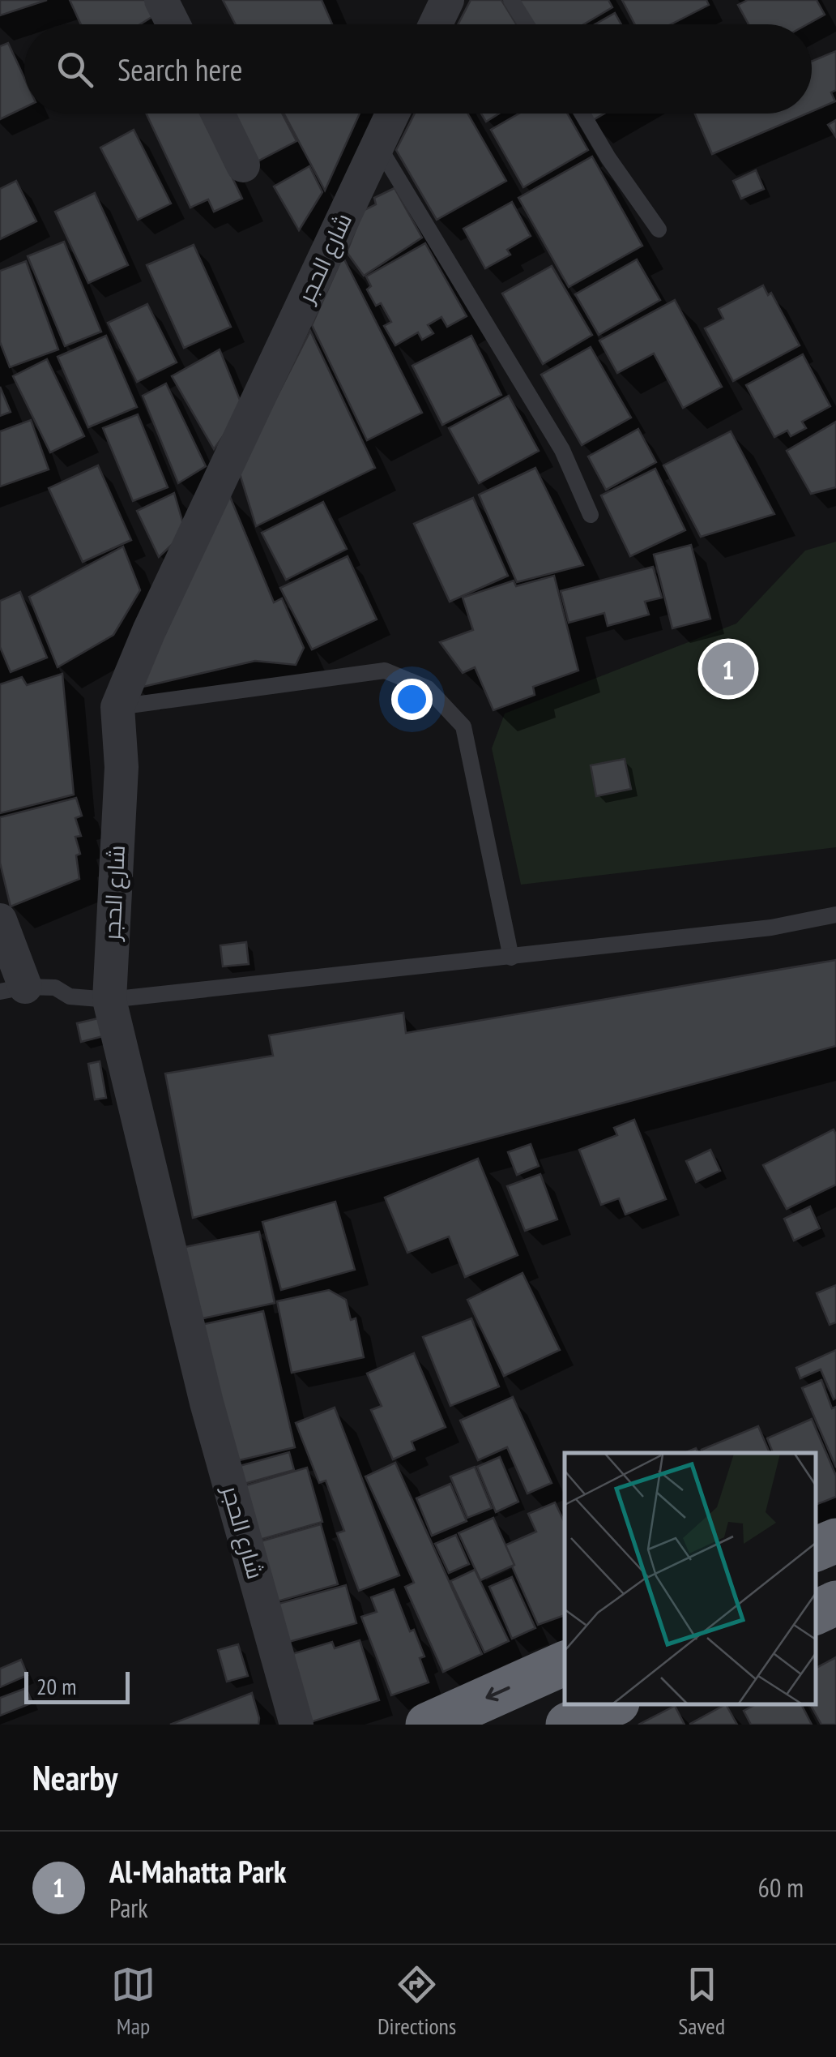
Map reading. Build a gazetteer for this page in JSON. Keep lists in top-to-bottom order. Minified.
{"streets":{"street":["شارع الحجر"]},"scale_bar":"20 m","page":{"search":"Search here","pins":"1","scale":"20 m","heading":"Nearby","list":[{"mark":"1","name":"Al-Mahatta Park","note":"Park","value":"60 m"}],"nav":["Map","Directions","Saved"]}}
